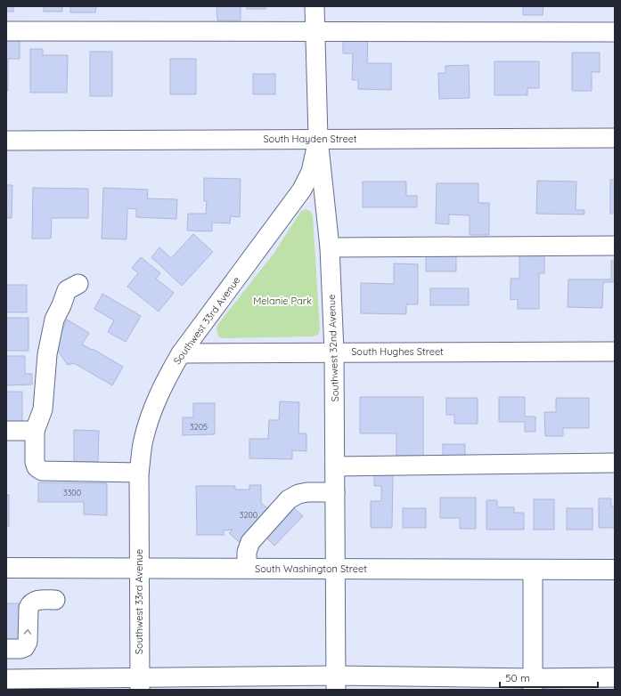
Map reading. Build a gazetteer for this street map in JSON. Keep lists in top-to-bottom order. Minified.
{"streets":{"main road":["South Washington Street"],"street":["South Hayden Street","Southwest 33rd Avenue","Southwest 32nd Avenue","South Hughes Street"]},"crossings":[["South Hayden Street","Southwest 33rd Avenue"],["South Hayden Street","Southwest 32nd Avenue"],["Southwest 33rd Avenue","Southwest 32nd Avenue"],["Southwest 33rd Avenue","South Hughes Street"],["Southwest 33rd Avenue","South Washington Street"],["Southwest 32nd Avenue","South Hughes Street"],["Southwest 32nd Avenue","South Washington Street"]],"parks":["Melanie Park"],"house_numbers":["3205","3300","3200"],"scale_bar":"50 m"}
